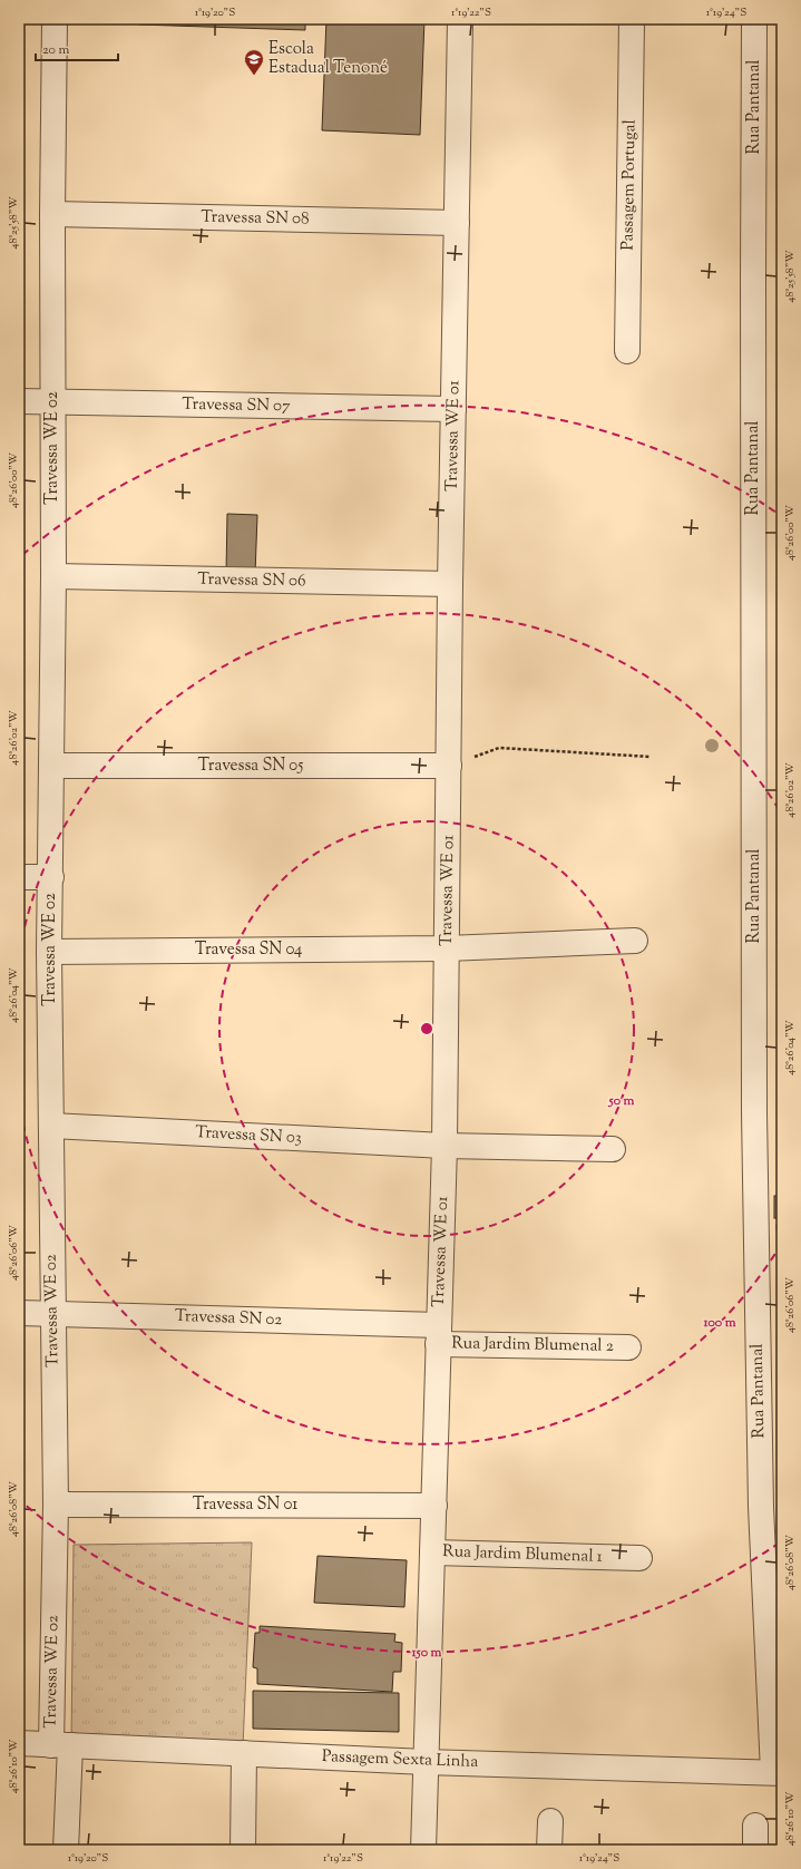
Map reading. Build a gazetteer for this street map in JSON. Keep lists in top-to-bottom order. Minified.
{"streets":{"street":["Rua Pantanal","Passagem Portugal","Travessa SN 08","Travessa SN 07","Travessa WE 01","Travessa WE 02","Travessa SN 06","Travessa SN 05","Travessa SN 04","Travessa SN 03","Travessa SN 02","Rua Jardim Blumenal 2","Travessa SN 01","Rua Jardim Blumenal 1","Passagem Sexta Linha"]},"crossings":[["Rua Pantanal","Passagem Sexta Linha"],["Travessa SN 08","Travessa WE 01"],["Travessa SN 08","Travessa WE 02"],["Travessa SN 07","Travessa WE 01"],["Travessa SN 07","Travessa WE 02"],["Travessa WE 01","Travessa SN 06"],["Travessa WE 01","Travessa SN 05"],["Travessa WE 01","Travessa SN 04"],["Travessa WE 01","Travessa SN 03"],["Travessa WE 01","Travessa SN 02"],["Travessa WE 01","Rua Jardim Blumenal 2"],["Travessa WE 01","Travessa SN 01"],["Travessa WE 01","Rua Jardim Blumenal 1"],["Travessa WE 01","Passagem Sexta Linha"],["Travessa WE 02","Travessa SN 06"],["Travessa WE 02","Travessa SN 05"],["Travessa WE 02","Travessa SN 04"],["Travessa WE 02","Travessa SN 03"],["Travessa WE 02","Travessa SN 02"],["Travessa WE 02","Travessa SN 01"],["Travessa WE 02","Passagem Sexta Linha"],["Travessa SN 02","Rua Jardim Blumenal 2"]],"places":{"school or university":["Escola Estadual Tenoné"]},"scale_bar":"20 m","coordinates":["1°19'20\"S","1°19'22\"S","1°19'24\"S","48°25'58\"W","48°26'00\"W","48°26'02\"W","48°26'04\"W","48°26'06\"W","48°26'08\"W","48°26'10\"W"],"rings":["50 m","100 m","150 m"]}
